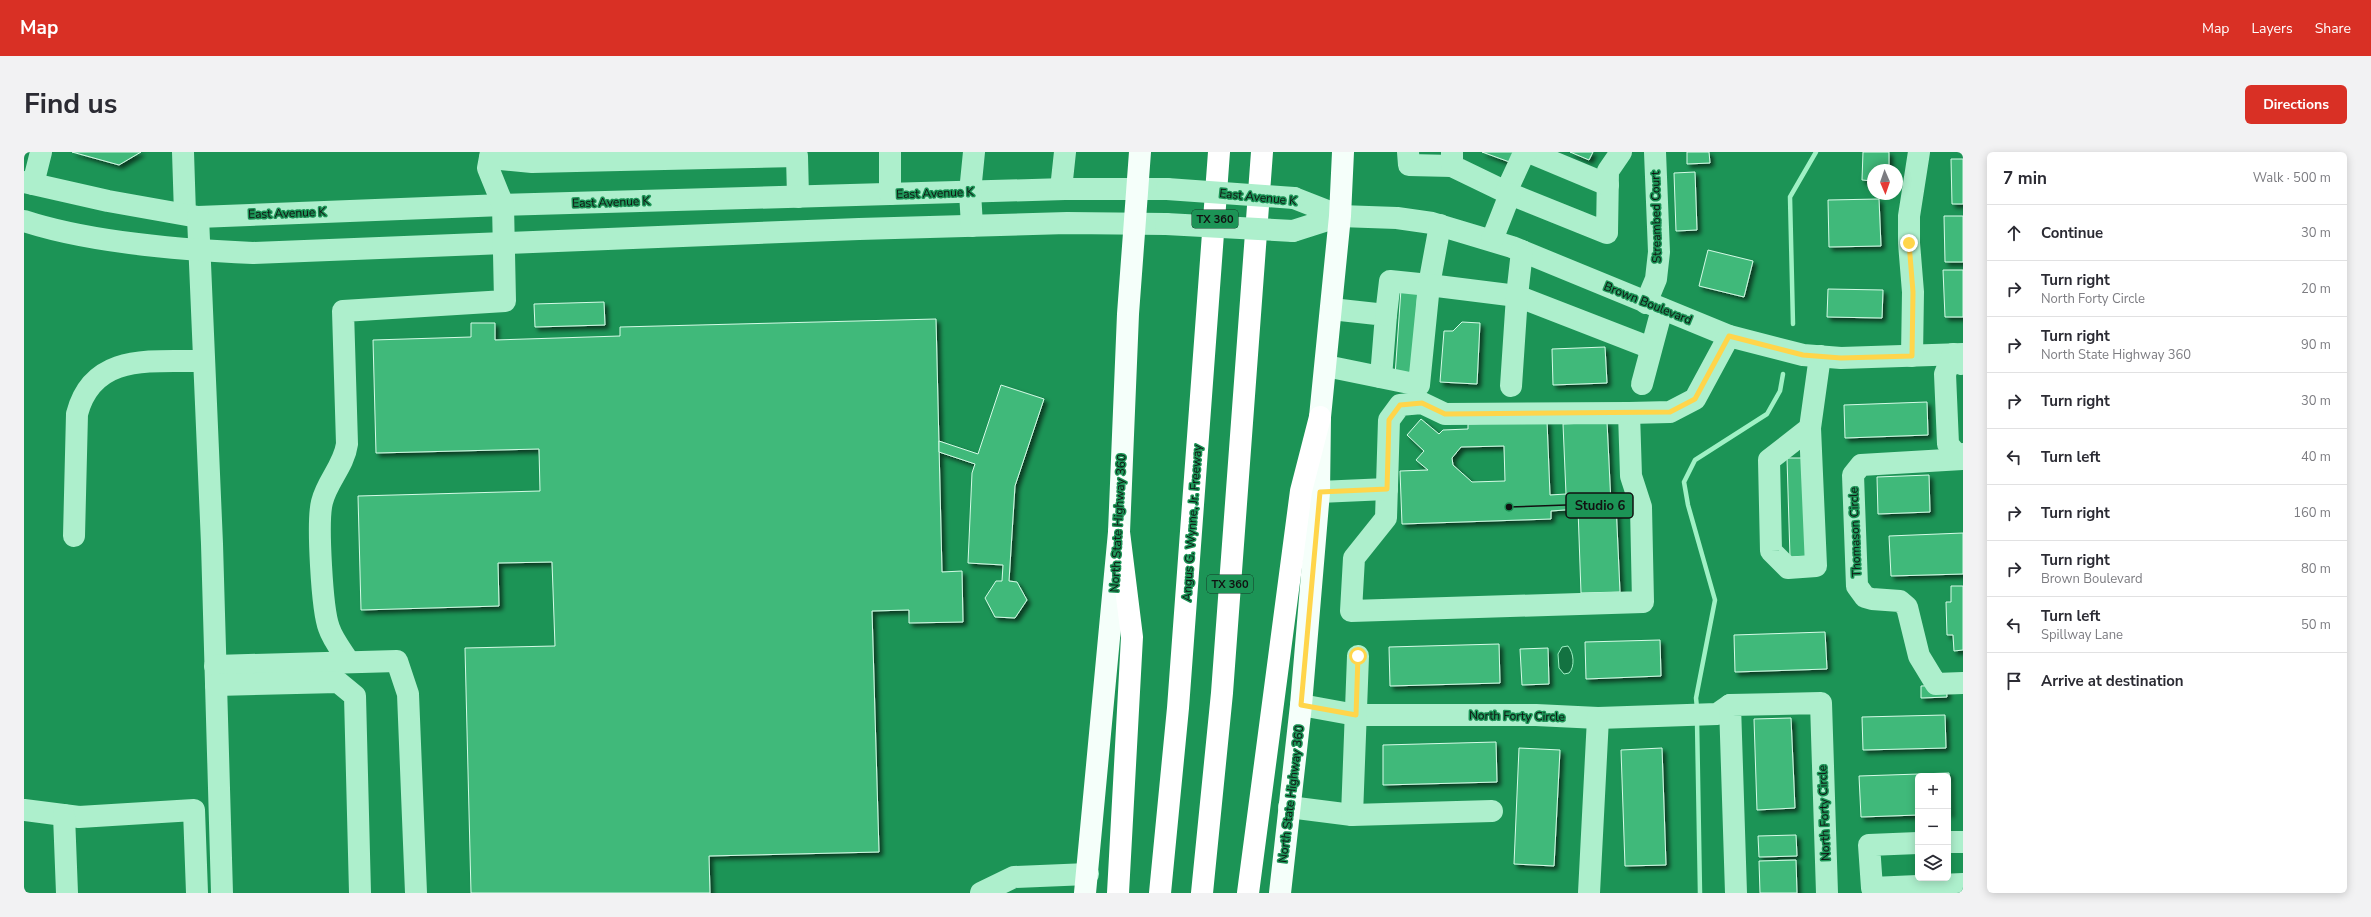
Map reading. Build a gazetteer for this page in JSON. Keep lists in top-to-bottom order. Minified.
{"streets":{"highway":["TX 360","Angus G. Wynne, Jr. Freeway"],"main road":["North State Highway 360"],"street":["East Avenue K","Streambed Court","Brown Boulevard","Thomason Circle","North Forty Circle"]},"crossings":[["East Avenue K","Brown Boulevard"],["East Avenue K","North State Highway 360"],["Streambed Court","Brown Boulevard"],["Brown Boulevard","North State Highway 360"],["Brown Boulevard","Thomason Circle"],["North State Highway 360","North Forty Circle"]],"places":["Studio 6"],"north":"bottom","page":{"header":"Map","nav":["Map","Layers","Share"],"title":"Find us","buttons":"Directions","heading":["7 min","Walk · 500 m"],"list":[["Continue","30 m"],["Turn right","North Forty Circle","20 m"],["Turn right","North State Highway 360","90 m"],["Turn right","30 m"],["Turn left","40 m"],["Turn right","160 m"],["Turn right","Brown Boulevard","80 m"],["Turn left","Spillway Lane","50 m"],"Arrive at destination"],"map_buttons":["+","−"]}}
